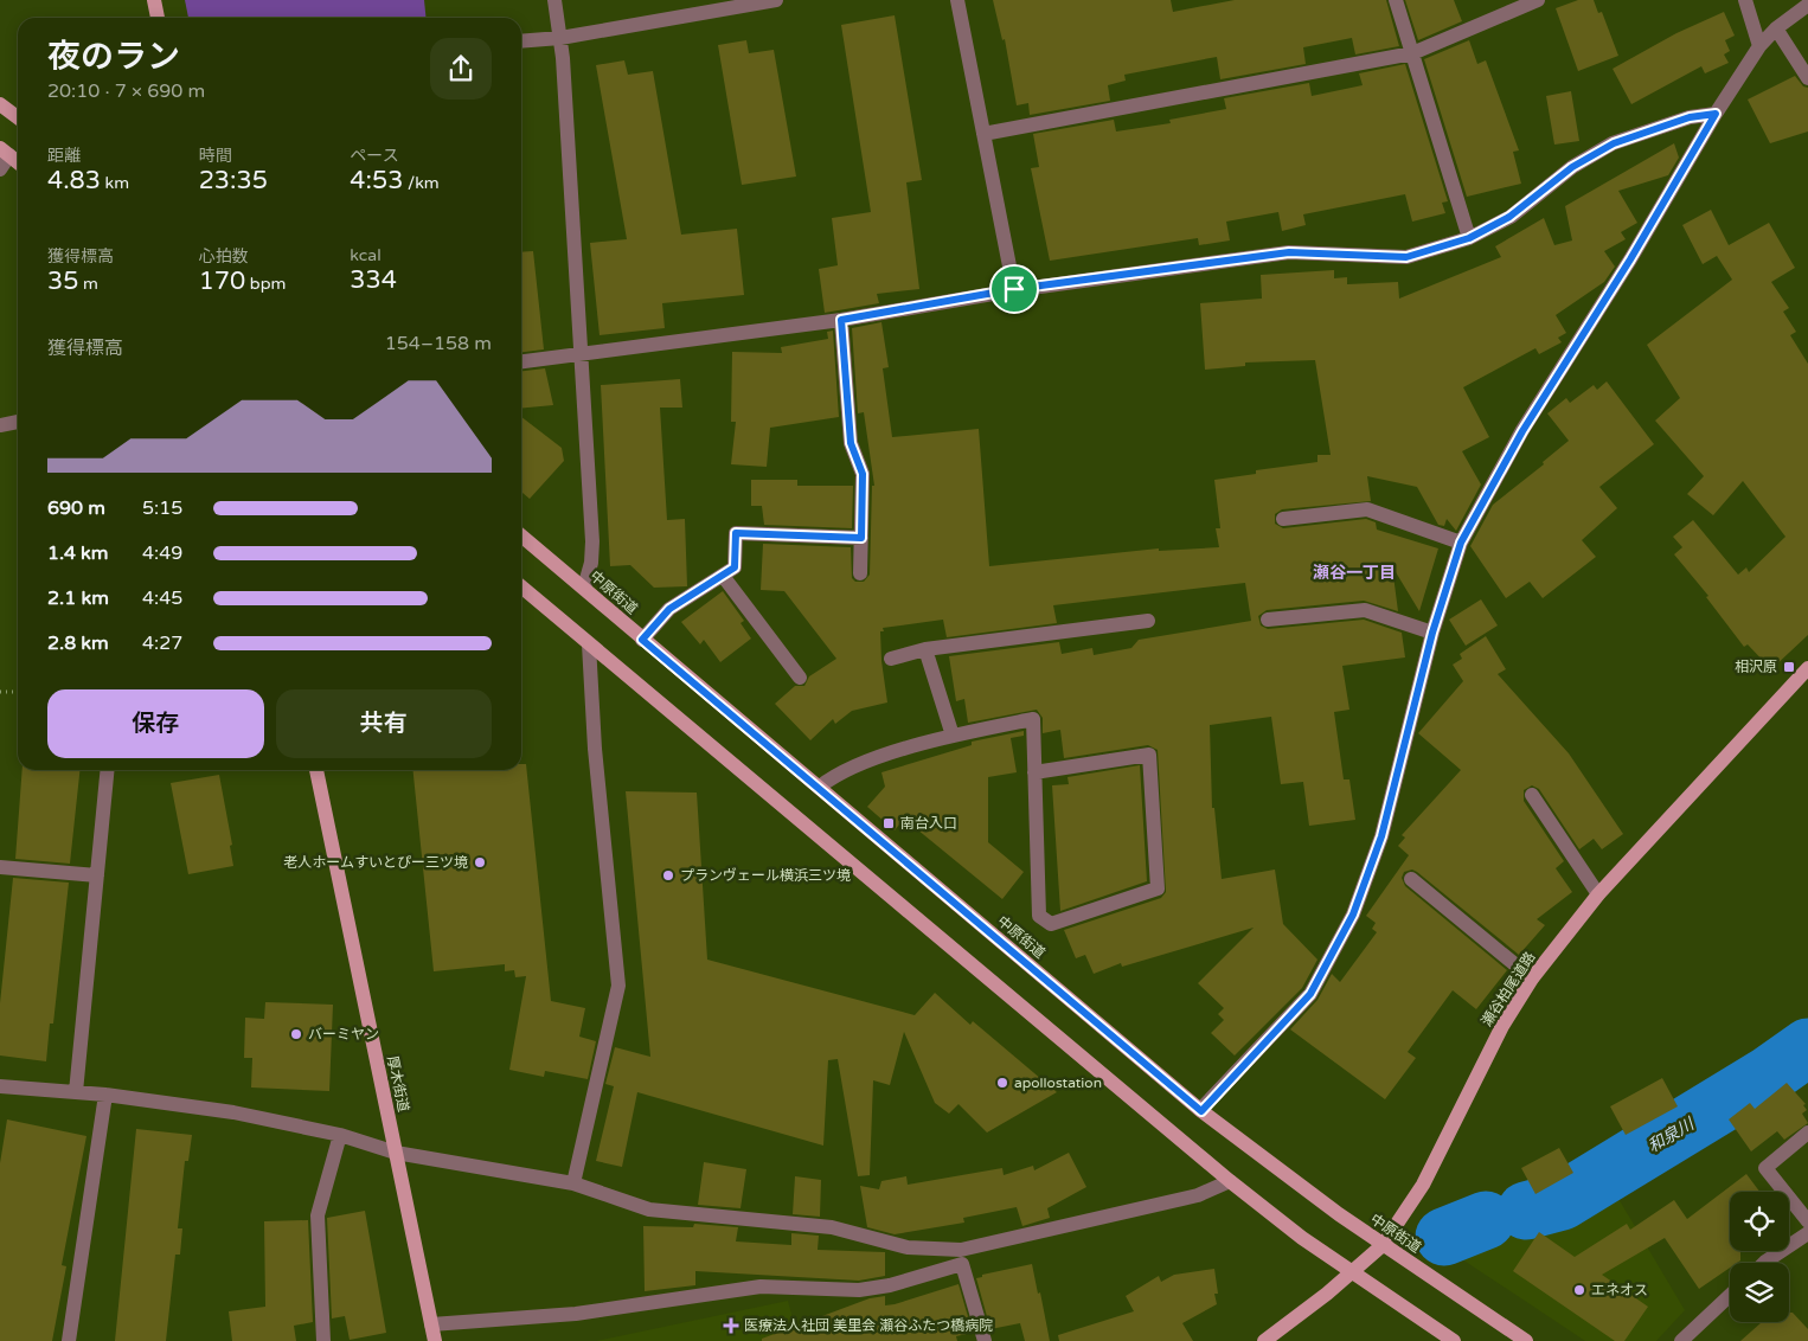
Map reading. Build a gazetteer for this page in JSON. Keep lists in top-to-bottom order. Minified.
{"streets":{"main road":["中原街道","瀬谷柏尾道路","厚木街道"]},"crossings":[["中原街道","瀬谷柏尾道路"]],"districts":["瀬谷一丁目"],"water":["和泉川"],"places":{"transit":["相沢原","南台入口"],"other":["老人ホームすいとぴー三ツ境","プランヴェール横浜三ツ境","バーミヤン","apollostation","エネオス"],"health":["医療法人社団 美里会 瀬谷ふたつ橋病院"]},"page":{"heading":["夜のラン","20:10 · 7 × 690 m"],"stats":[["距離","4.83 km"],["時間","23:35"],["ペース","4:53 /km"],["獲得標高","35 m"],["心拍数","170 bpm"],["kcal","334"]],"chart":["獲得標高","154–158 m"],"list":[{"name":"690 m","note":"5:15"},{"name":"1.4 km","note":"4:49"},{"name":"2.1 km","note":"4:45"},{"name":"2.8 km","note":"4:27"}],"buttons":["保存","共有"]}}
